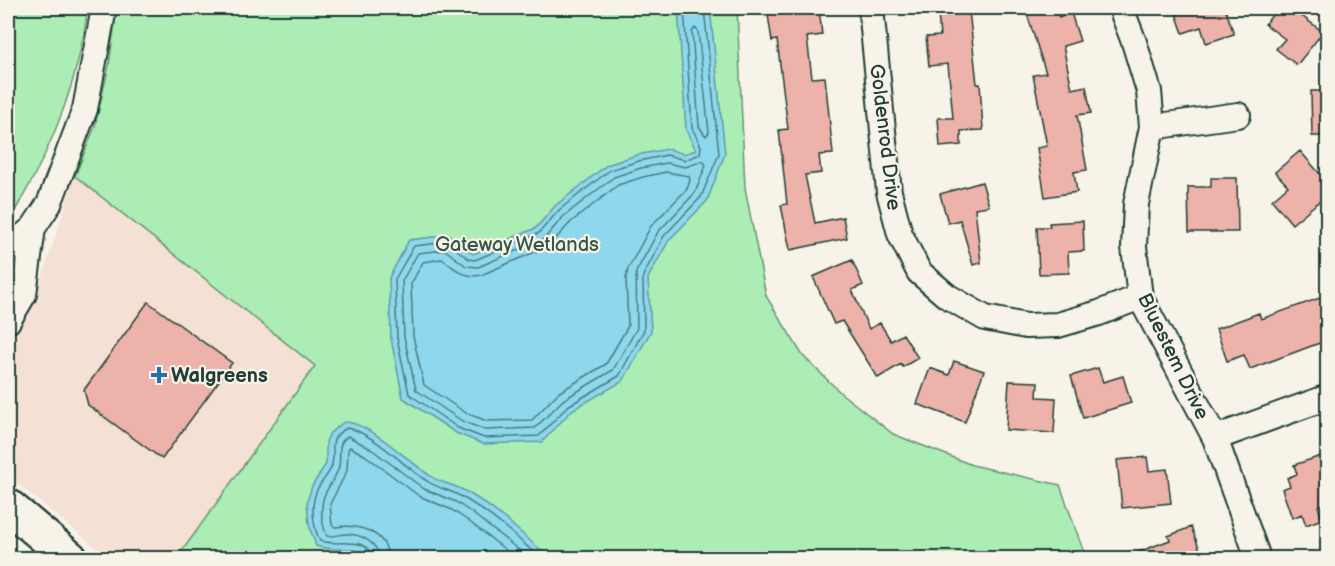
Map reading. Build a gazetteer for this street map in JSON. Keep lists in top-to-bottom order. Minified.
{"streets":{"street":["Goldenrod Drive","Bluestem Drive"]},"crossings":[["Goldenrod Drive","Bluestem Drive"]],"parks":["Gateway Wetlands"],"places":{"health":["Walgreens"]}}
